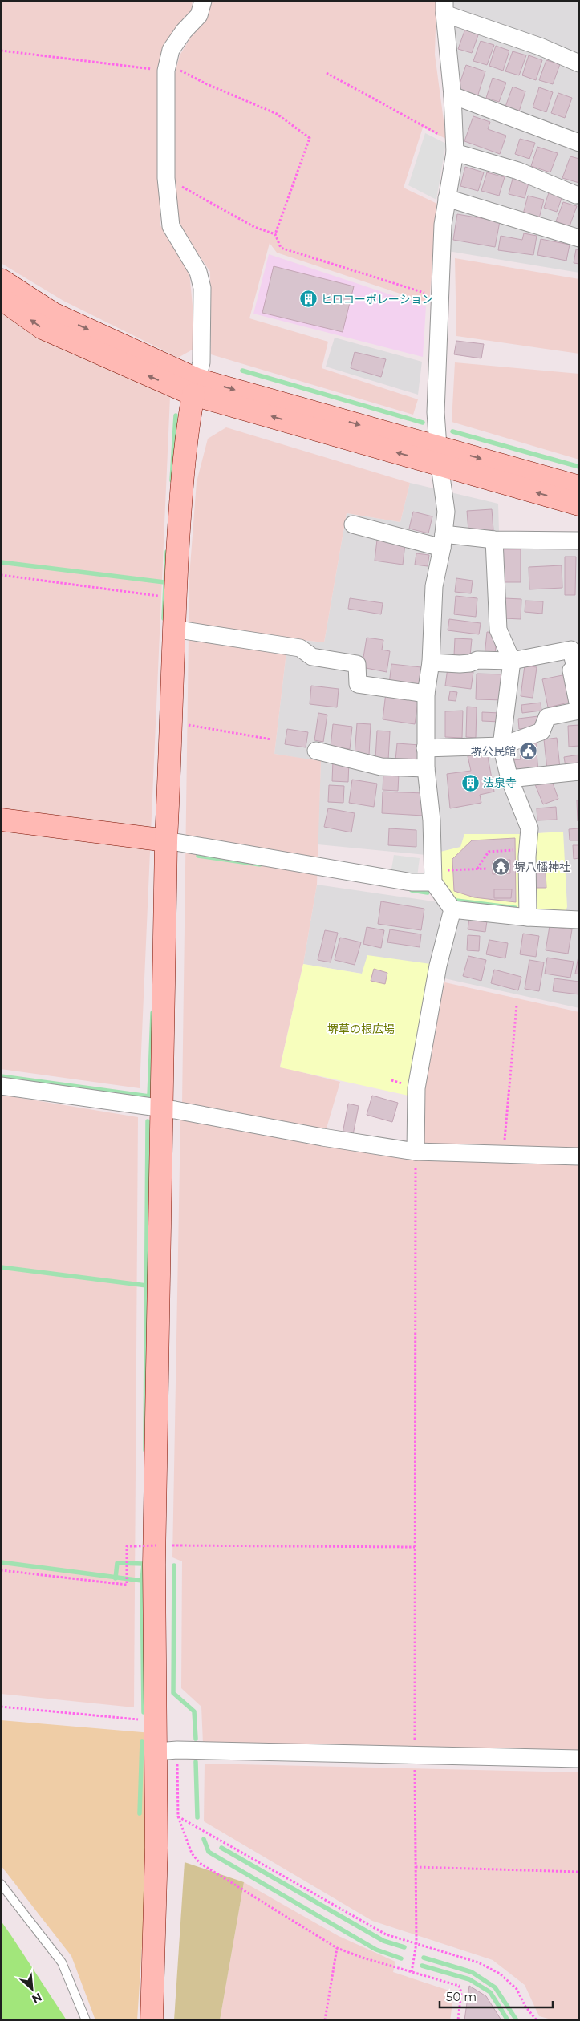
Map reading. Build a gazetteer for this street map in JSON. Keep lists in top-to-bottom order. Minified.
{"parks":["堺草の根広場"],"places":{"building":["ヒロコーポレーション","法泉寺"],"public building":["堺公民館"],"temple":["堺八幡神社"]},"scale_bar":"50 m","north":"bottom right"}
